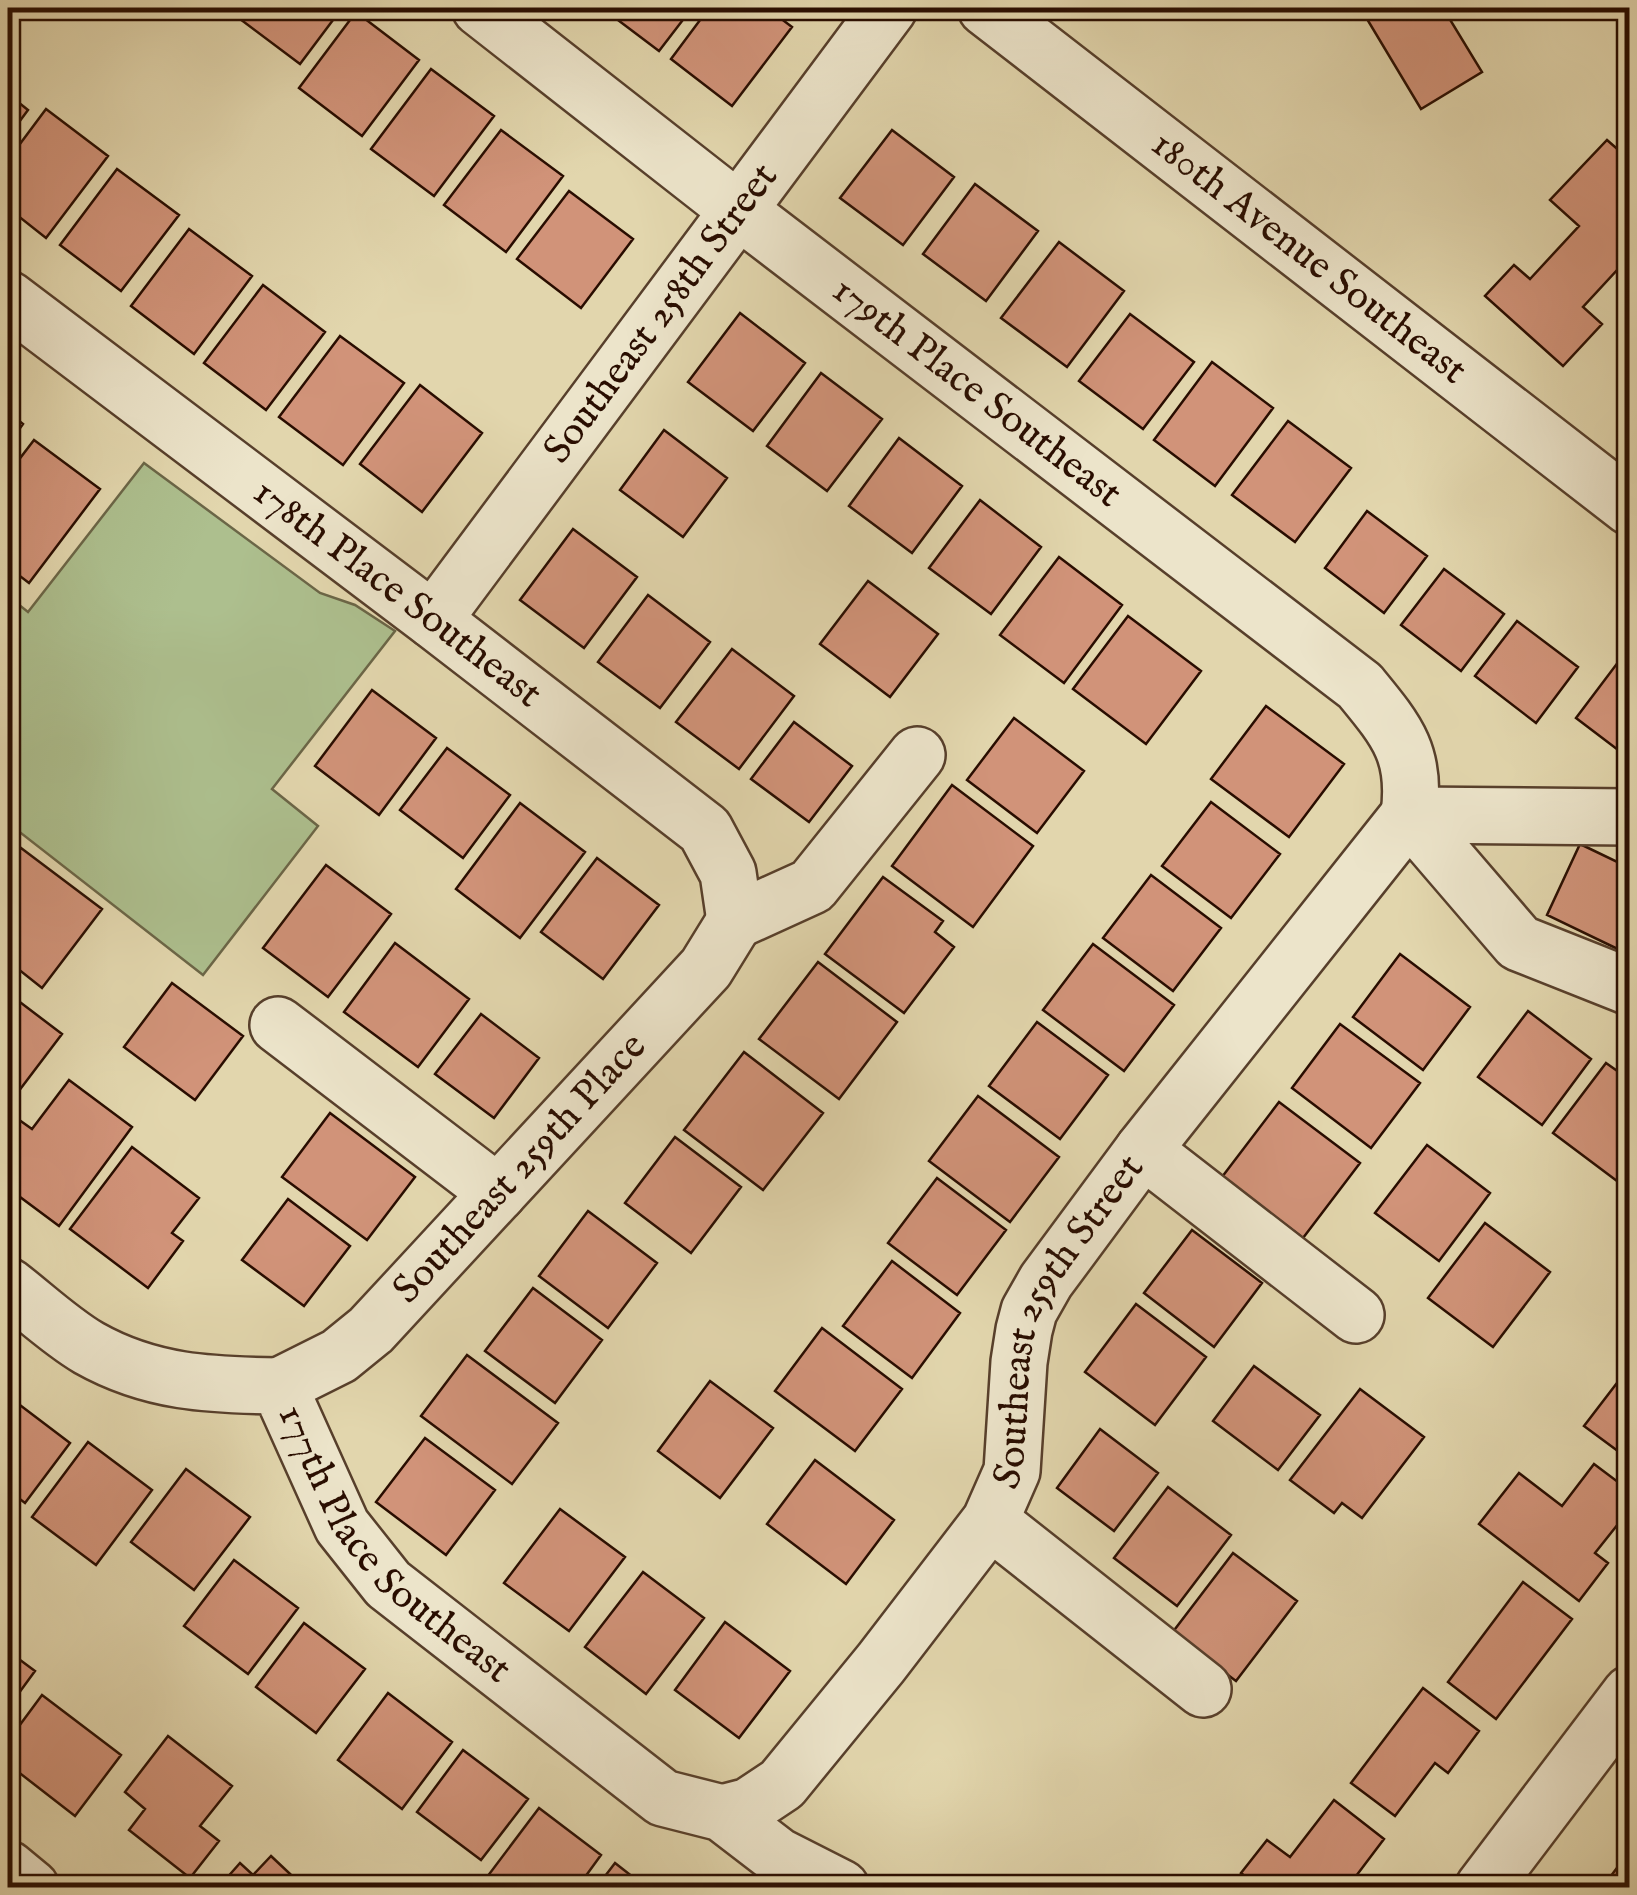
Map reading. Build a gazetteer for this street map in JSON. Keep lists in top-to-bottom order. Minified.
{"streets":{"street":["180th Avenue Southeast","Southeast 258th Street","179th Place Southeast","178th Place Southeast","Southeast 259th Place","Southeast 259th Street","177th Place Southeast"]},"crossings":[["Southeast 258th Street","179th Place Southeast"],["Southeast 258th Street","178th Place Southeast"],["179th Place Southeast","Southeast 259th Street"],["178th Place Southeast","Southeast 259th Place"],["Southeast 259th Place","177th Place Southeast"],["Southeast 259th Street","177th Place Southeast"]]}
